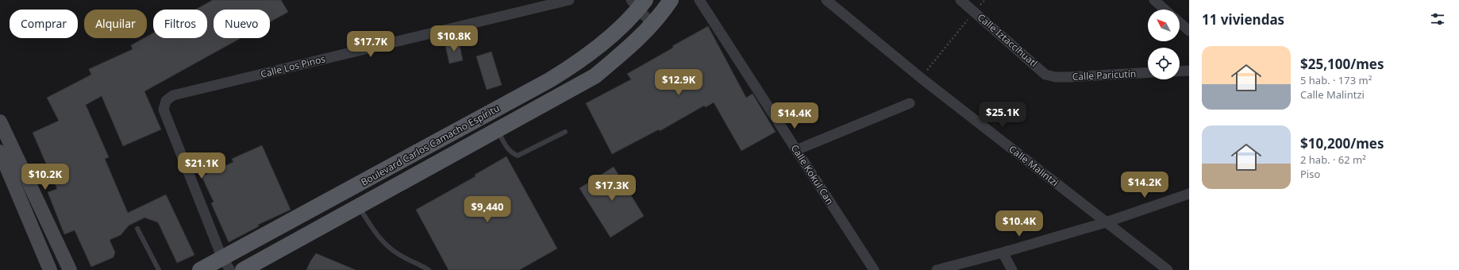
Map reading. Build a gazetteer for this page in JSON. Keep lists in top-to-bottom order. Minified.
{"streets":{"main road":["Boulevard Carlos Camacho Espíritu"],"street":["Calle Iztaccíhuatl","Calle Los Pinos","Calle Paricutín","Calle Malintzi","Calle Kokul Can"]},"crossings":[["Calle Iztaccíhuatl","Calle Paricutín"],["Calle Los Pinos","Boulevard Carlos Camacho Espíritu"]],"north":"top left","page":{"heading":"11 viviendas","chip":["Comprar","Alquilar","Filtros","Nuevo"],"price":["$10.8K","$17.7K","$12.9K","$25.1K","$14.4K","$21.1K","$10.2K","$14.2K","$17.3K","$9,440","$10.4K"],"list":[{"name":"$25,100/mes","note":"5 hab. · 173 m² · Calle Malintzi"},{"name":"$10,200/mes","note":"2 hab. · 62 m² · Piso"}]}}
